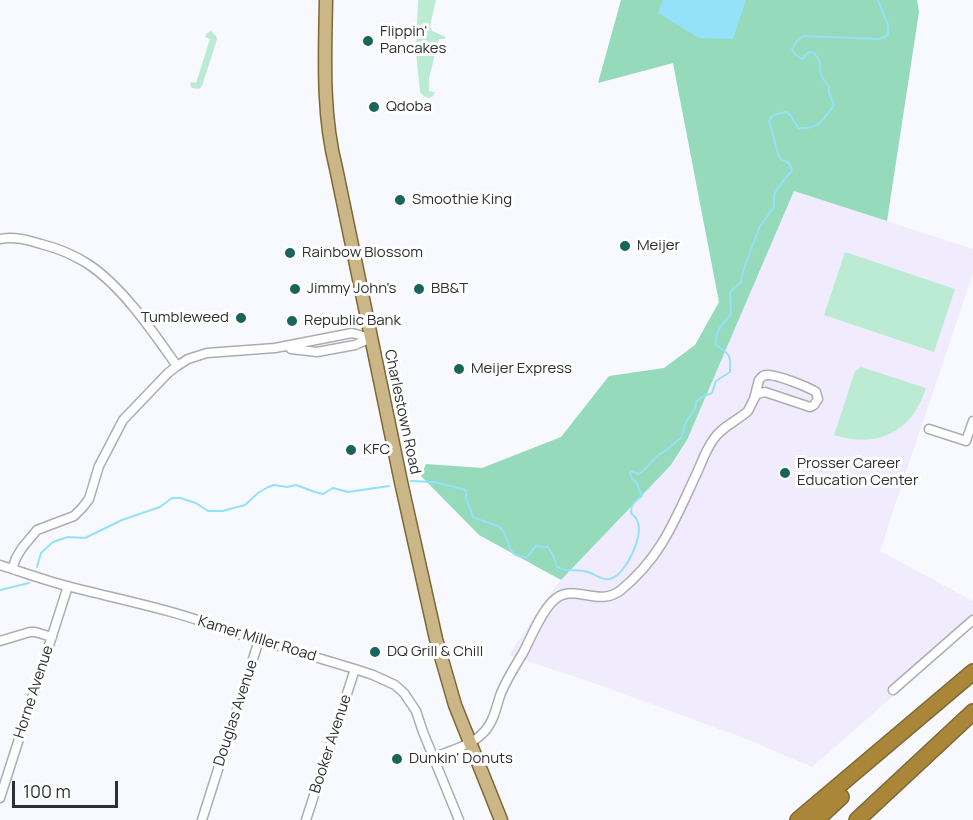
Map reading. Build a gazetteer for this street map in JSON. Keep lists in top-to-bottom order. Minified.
{"streets":{"main road":["Charlestown Road"],"street":["Kamer Miller Road","Horne Avenue","Douglas Avenue","Booker Avenue"]},"crossings":[["Kamer Miller Road","Horne Avenue"],["Kamer Miller Road","Douglas Avenue"],["Kamer Miller Road","Booker Avenue"]],"places":["Flippin' Pancakes","Qdoba","Smoothie King","Meijer","Rainbow Blossom","Jimmy John's","BB&T","Tumbleweed","Republic Bank","Meijer Express","KFC","Prosser Career Education Center","DQ Grill & Chill","Dunkin' Donuts"],"scale_bar":"100 m"}
